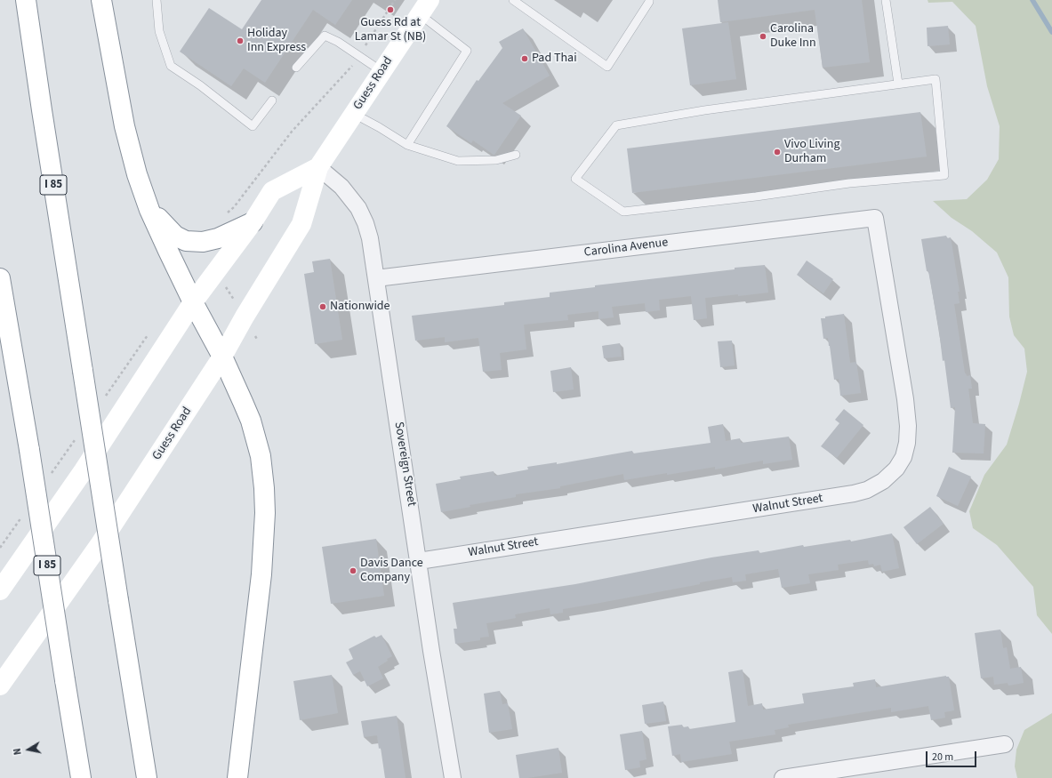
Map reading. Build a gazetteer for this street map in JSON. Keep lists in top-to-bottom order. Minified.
{"streets":{"main road":["Guess Road","I 85"],"street":["Carolina Avenue","Sovereign Street","Walnut Street"]},"crossings":[["Guess Road","Sovereign Street"],["Carolina Avenue","Sovereign Street"],["Carolina Avenue","Walnut Street"],["Sovereign Street","Walnut Street"]],"places":["Guess Rd at Lamar St (NB)","Carolina Duke Inn","Holiday Inn Express","Pad Thai","Vivo Living Durham","Nationwide","Davis Dance Company"],"scale_bar":"20 m","north":"left"}
